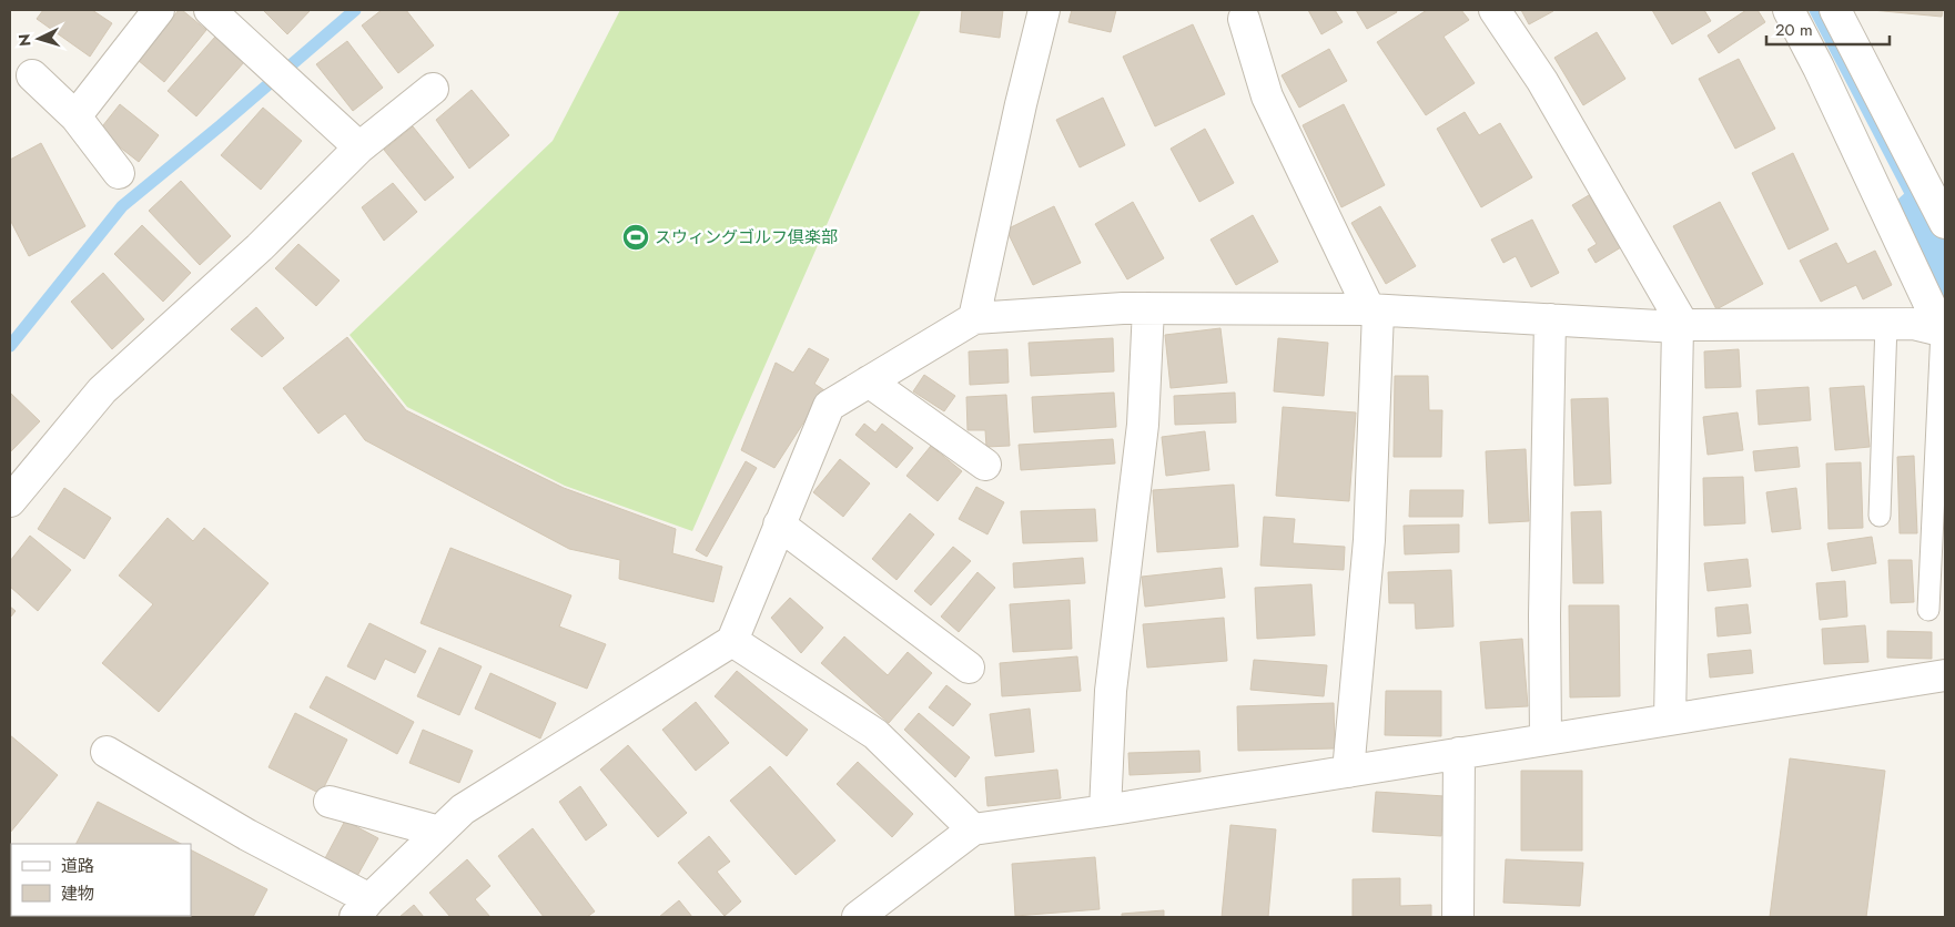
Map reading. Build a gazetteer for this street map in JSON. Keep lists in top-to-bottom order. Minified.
{"places":{"sports":["スウィングゴルフ倶楽部"]},"legend":["道路","建物"],"scale_bar":"20 m","north":"left"}
